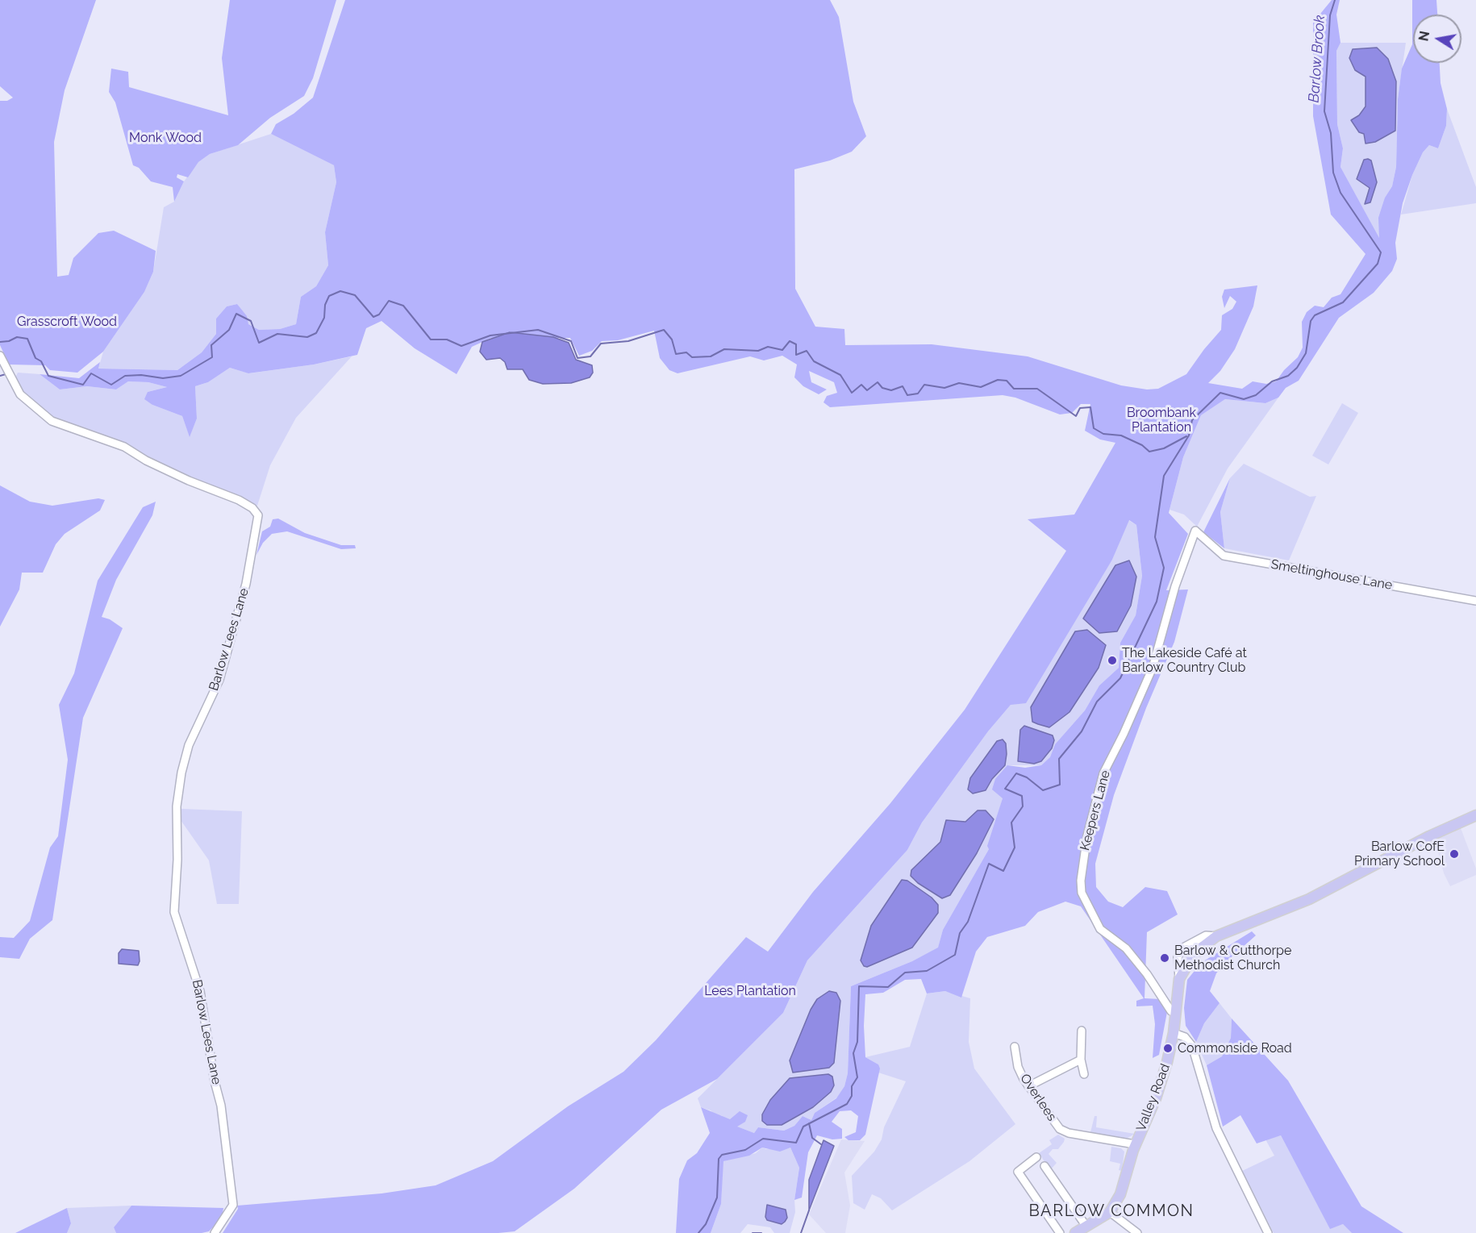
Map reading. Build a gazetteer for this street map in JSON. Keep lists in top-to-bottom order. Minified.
{"streets":{"main road":["Valley Road"],"street":["Smeltinghouse Lane","Barlow Lees Lane","Keepers Lane","Overlees"]},"crossings":[["Smeltinghouse Lane","Keepers Lane"],["Keepers Lane","Valley Road"],["Overlees","Valley Road"]],"districts":["BARLOW COMMON"],"water":["Barlow Brook"],"parks":["Monk Wood","Grasscroft Wood","Broombank Plantation","Lees Plantation"],"places":["The Lakeside Café at Barlow Country Club","Barlow CofE Primary School","Barlow & Cutthorpe Methodist Church","Commonside Road"],"north":"left"}
